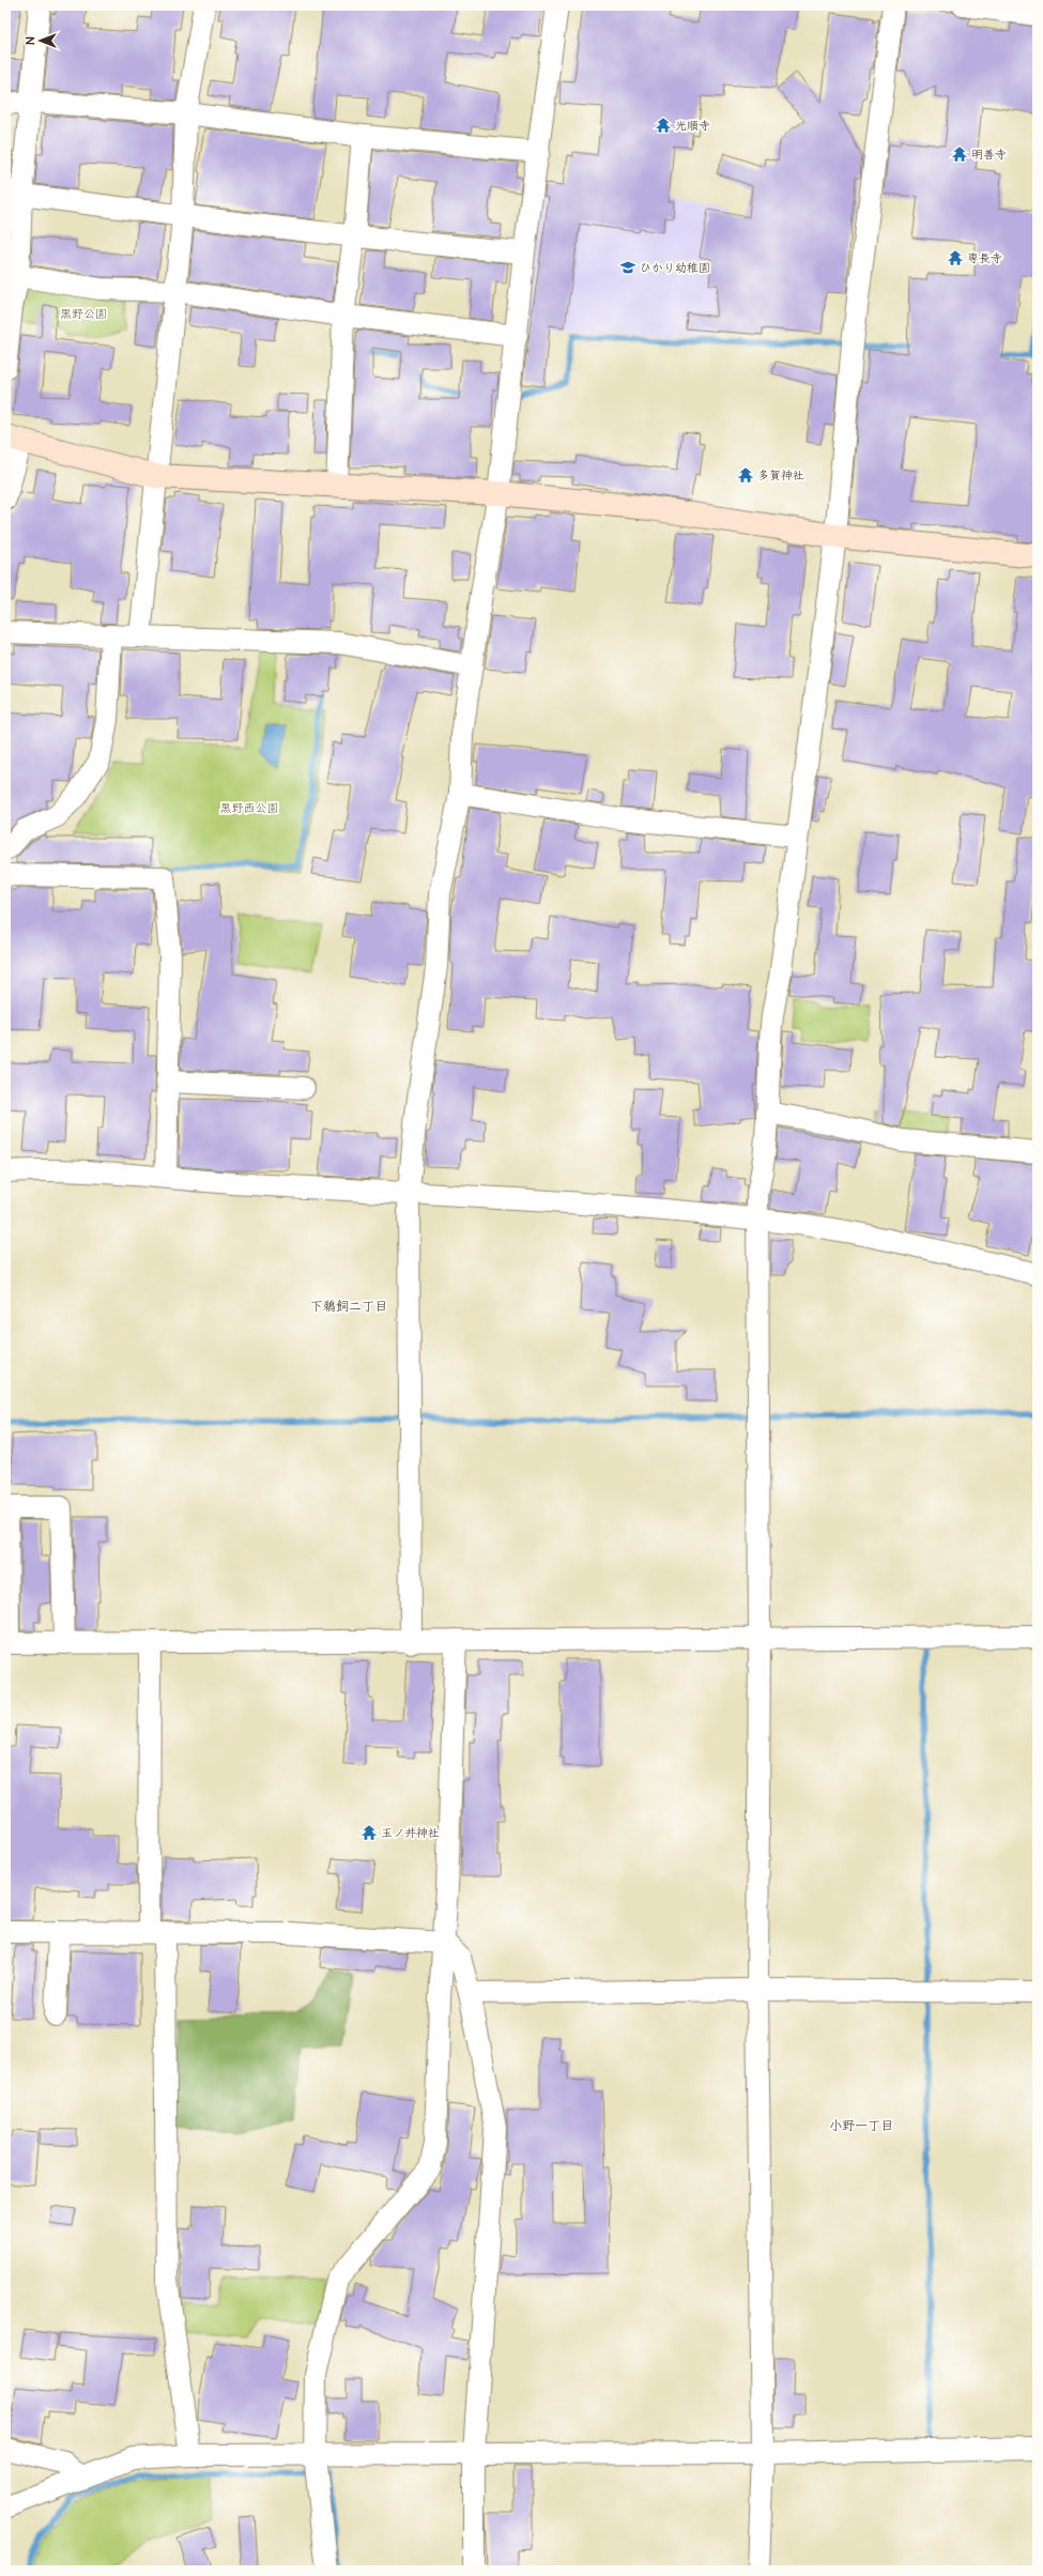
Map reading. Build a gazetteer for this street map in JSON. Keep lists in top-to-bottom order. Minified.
{"districts":["下鵜飼二丁目","小野一丁目"],"parks":["黒野公園","黒野西公園"],"places":{"temple":["光順寺","明善寺","専長寺","多賀神社","玉ノ井神社"],"school or university":["ひかり幼稚園"]},"north":"left"}
